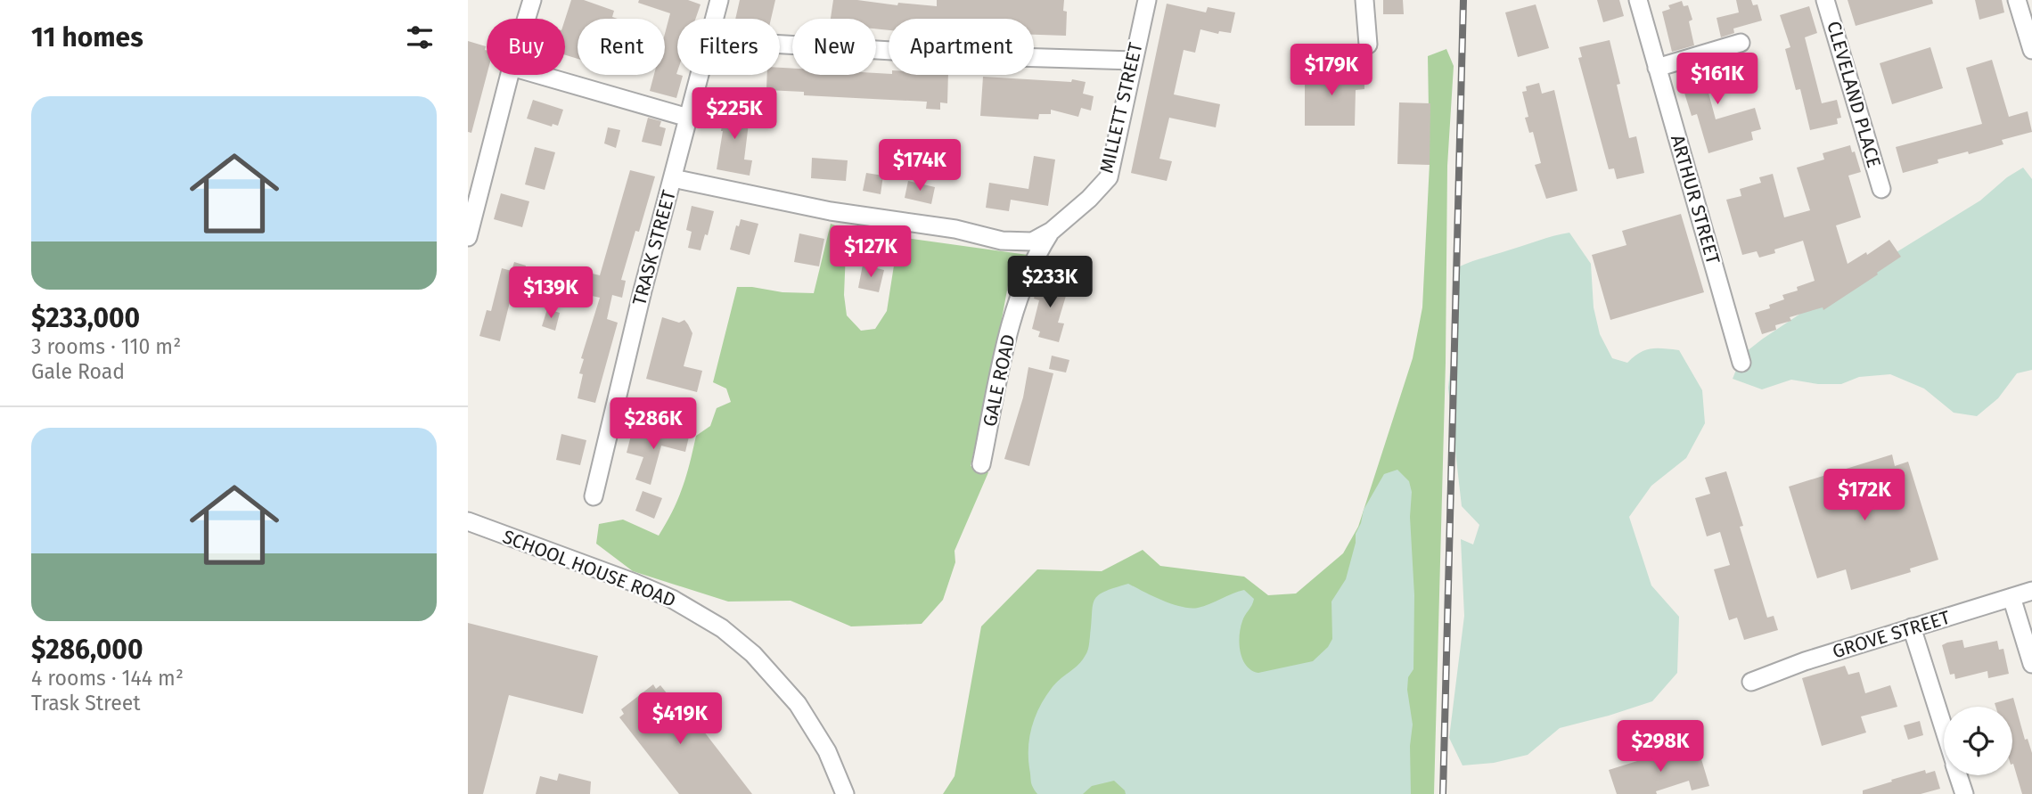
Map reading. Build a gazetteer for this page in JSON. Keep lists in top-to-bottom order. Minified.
{"streets":{"street":["CLEVELAND PLACE","MILLETT STREET","ARTHUR STREET","TRASK STREET","GALE ROAD","SCHOOL HOUSE ROAD","GROVE STREET"]},"crossings":[["MILLETT STREET","GALE ROAD"]],"page":{"heading":"11 homes","chip":["Buy","Rent","Filters","New","Apartment"],"price":["$179K","$161K","$225K","$174K","$127K","$233K","$139K","$286K","$172K","$419K","$298K"],"list":[{"name":"$233,000","note":"3 rooms · 110 m² · Gale Road"},{"name":"$286,000","note":"4 rooms · 144 m² · Trask Street"}]}}
